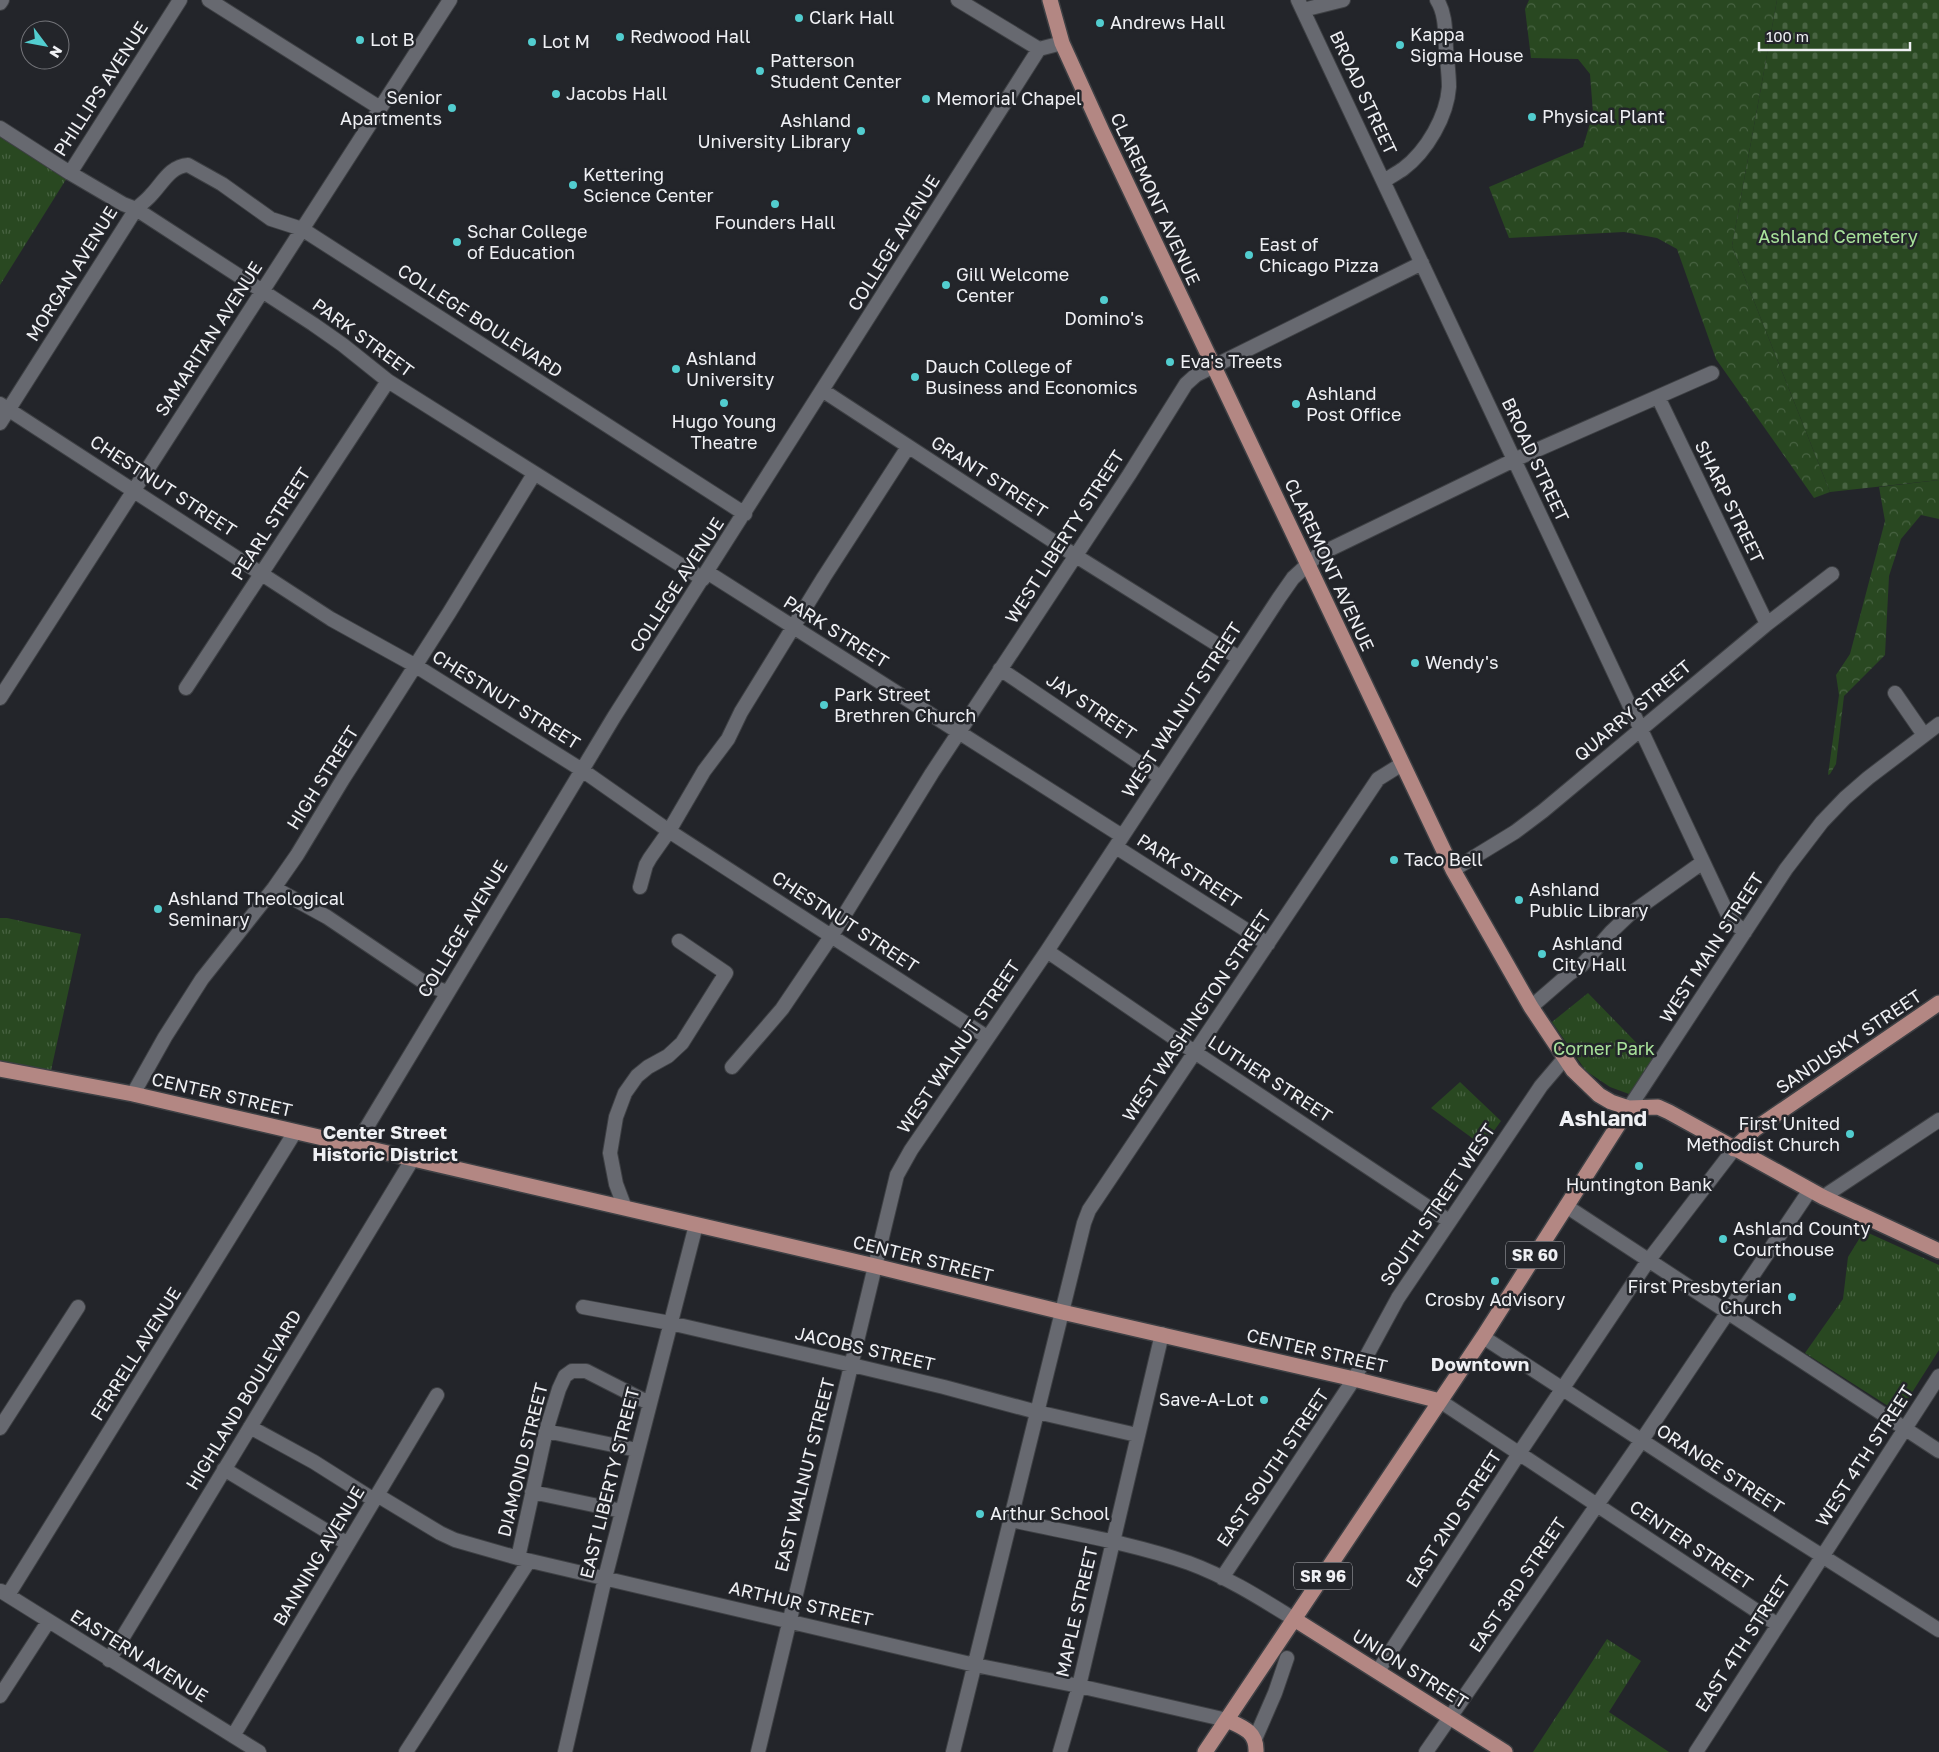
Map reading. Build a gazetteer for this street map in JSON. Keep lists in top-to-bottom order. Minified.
{"streets":{"main road":["CLAREMONT AVENUE","WEST MAIN STREET","SANDUSKY STREET","CENTER STREET","SR 60","SR 96","UNION STREET"],"street":["PHILLIPS AVENUE","BROAD STREET","COLLEGE AVENUE","MORGAN AVENUE","COLLEGE BOULEVARD","PARK STREET","SAMARITAN AVENUE","GRANT STREET","CHESTNUT STREET","SHARP STREET","PEARL STREET","WEST LIBERTY STREET","JAY STREET","WEST WALNUT STREET","QUARRY STREET","HIGH STREET","WEST WASHINGTON STREET","LUTHER STREET","SOUTH STREET WEST","JACOBS STREET","FERRELL AVENUE","HIGHLAND BOULEVARD","WEST 4TH STREET","DIAMOND STREET","EAST SOUTH STREET","ORANGE STREET","EAST WALNUT STREET","EAST LIBERTY STREET","EAST 2ND STREET","BANNING AVENUE","EAST 3RD STREET","ARTHUR STREET","MAPLE STREET","EAST 4TH STREET","EASTERN AVENUE"]},"crossings":[["PHILLIPS AVENUE","PARK STREET"],["BROAD STREET","WEST LIBERTY STREET"],["BROAD STREET","WEST WALNUT STREET"],["BROAD STREET","QUARRY STREET"],["BROAD STREET","WEST MAIN STREET"],["CLAREMONT AVENUE","WEST LIBERTY STREET"],["CLAREMONT AVENUE","WEST WALNUT STREET"],["CLAREMONT AVENUE","QUARRY STREET"],["CLAREMONT AVENUE","WEST MAIN STREET"],["CLAREMONT AVENUE","WEST WASHINGTON STREET"],["CLAREMONT AVENUE","SOUTH STREET WEST"],["COLLEGE AVENUE","COLLEGE BOULEVARD"],["COLLEGE AVENUE","PARK STREET"],["COLLEGE AVENUE","GRANT STREET"],["COLLEGE AVENUE","CHESTNUT STREET"],["COLLEGE AVENUE","CENTER STREET"],["MORGAN AVENUE","COLLEGE BOULEVARD"],["MORGAN AVENUE","PARK STREET"],["MORGAN AVENUE","CHESTNUT STREET"],["COLLEGE BOULEVARD","SAMARITAN AVENUE"],["PARK STREET","SAMARITAN AVENUE"],["PARK STREET","PEARL STREET"],["PARK STREET","WEST LIBERTY STREET"],["PARK STREET","WEST WALNUT STREET"],["PARK STREET","HIGH STREET"],["PARK STREET","WEST WASHINGTON STREET"],["SAMARITAN AVENUE","CHESTNUT STREET"],["GRANT STREET","WEST LIBERTY STREET"],["GRANT STREET","WEST WALNUT STREET"],["CHESTNUT STREET","PEARL STREET"],["CHESTNUT STREET","WEST LIBERTY STREET"],["CHESTNUT STREET","WEST WALNUT STREET"],["CHESTNUT STREET","HIGH STREET"],["SHARP STREET","WEST WALNUT STREET"],["SHARP STREET","QUARRY STREET"],["WEST LIBERTY STREET","JAY STREET"],["JAY STREET","WEST WALNUT STREET"],["WEST WALNUT STREET","LUTHER STREET"],["WEST WALNUT STREET","CENTER STREET"],["WEST WALNUT STREET","EAST WALNUT STREET"],["HIGH STREET","CENTER STREET"],["WEST MAIN STREET","CENTER STREET"],["WEST MAIN STREET","ORANGE STREET"],["WEST MAIN STREET","SR 96"],["WEST WASHINGTON STREET","LUTHER STREET"],["WEST WASHINGTON STREET","CENTER STREET"],["WEST WASHINGTON STREET","JACOBS STREET"],["WEST WASHINGTON STREET","ARTHUR STREET"],["SANDUSKY STREET","EAST 2ND STREET"],["LUTHER STREET","SOUTH STREET WEST"],["CENTER STREET","SOUTH STREET WEST"],["CENTER STREET","FERRELL AVENUE"],["CENTER STREET","HIGHLAND BOULEVARD"],["CENTER STREET","EAST SOUTH STREET"],["CENTER STREET","EAST WALNUT STREET"],["CENTER STREET","EAST LIBERTY STREET"],["CENTER STREET","EAST 2ND STREET"],["CENTER STREET","SR 96"],["CENTER STREET","EAST 3RD STREET"],["CENTER STREET","MAPLE STREET"],["CENTER STREET","EAST 4TH STREET"],["SOUTH STREET WEST","EAST SOUTH STREET"],["JACOBS STREET","EAST WALNUT STREET"],["JACOBS STREET","EAST LIBERTY STREET"],["JACOBS STREET","MAPLE STREET"],["FERRELL AVENUE","EASTERN AVENUE"],["HIGHLAND BOULEVARD","ARTHUR STREET"],["HIGHLAND BOULEVARD","EASTERN AVENUE"],["WEST 4TH STREET","ORANGE STREET"],["WEST 4TH STREET","EAST 4TH STREET"],["DIAMOND STREET","EAST LIBERTY STREET"],["DIAMOND STREET","ARTHUR STREET"],["ORANGE STREET","EAST 2ND STREET"],["ORANGE STREET","EAST 3RD STREET"],["ORANGE STREET","EAST 4TH STREET"],["EAST WALNUT STREET","ARTHUR STREET"],["EAST LIBERTY STREET","ARTHUR STREET"],["EAST 2ND STREET","UNION STREET"],["BANNING AVENUE","ARTHUR STREET"],["BANNING AVENUE","EASTERN AVENUE"],["SR 96","ARTHUR STREET"],["SR 96","UNION STREET"],["EAST 3RD STREET","UNION STREET"],["ARTHUR STREET","MAPLE STREET"]],"districts":["Ashland","Center Street Historic District","Downtown"],"parks":["Ashland Cemetery","Corner Park"],"places":["Clark Hall","Andrews Hall","Redwood Hall","Lot B","Lot M","Kappa Sigma House","Patterson Student Center","Jacobs Hall","Memorial Chapel","Senior Apartments","Physical Plant","Ashland University Library","Kettering Science Center","Founders Hall","Schar College of Education","East of Chicago Pizza","Gill Welcome Center","Domino's","Eva's Treets","Ashland University","Dauch College of Business and Economics","Hugo Young Theatre","Ashland Post Office","Wendy's","Park Street Brethren Church","Taco Bell","Ashland Public Library","Ashland Theological Seminary","Ashland City Hall","First United Methodist Church","Huntington Bank","Ashland County Courthouse","Crosby Advisory","First Presbyterian Church","Save-A-Lot","Arthur School"],"scale_bar":"100 m","north":"bottom right"}
